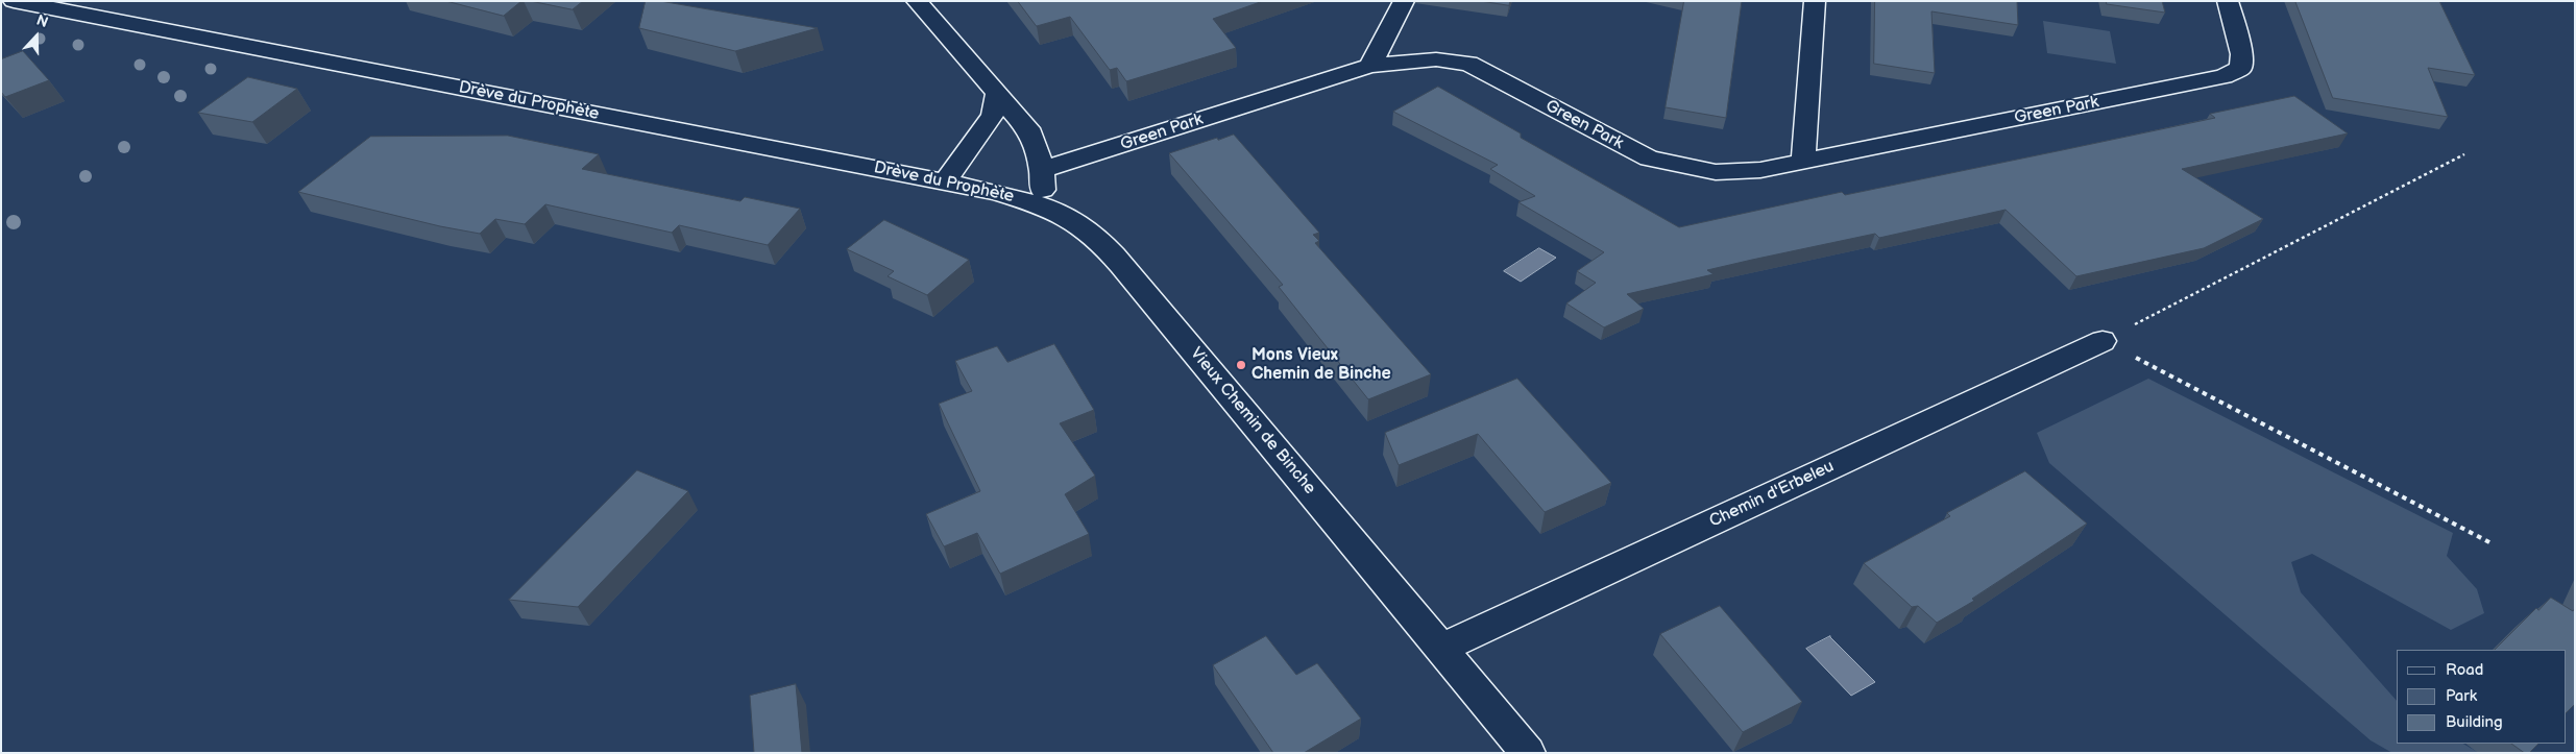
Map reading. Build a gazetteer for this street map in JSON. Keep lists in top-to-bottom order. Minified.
{"streets":{"street":["Drève du Prophète","Green Park","Vieux Chemin de Binche","Chemin d'Erbeleu"]},"crossings":[["Drève du Prophète","Vieux Chemin de Binche"],["Vieux Chemin de Binche","Chemin d'Erbeleu"]],"places":["Mons Vieux Chemin de Binche"],"legend":["Road","Park","Building"],"north":"top"}
